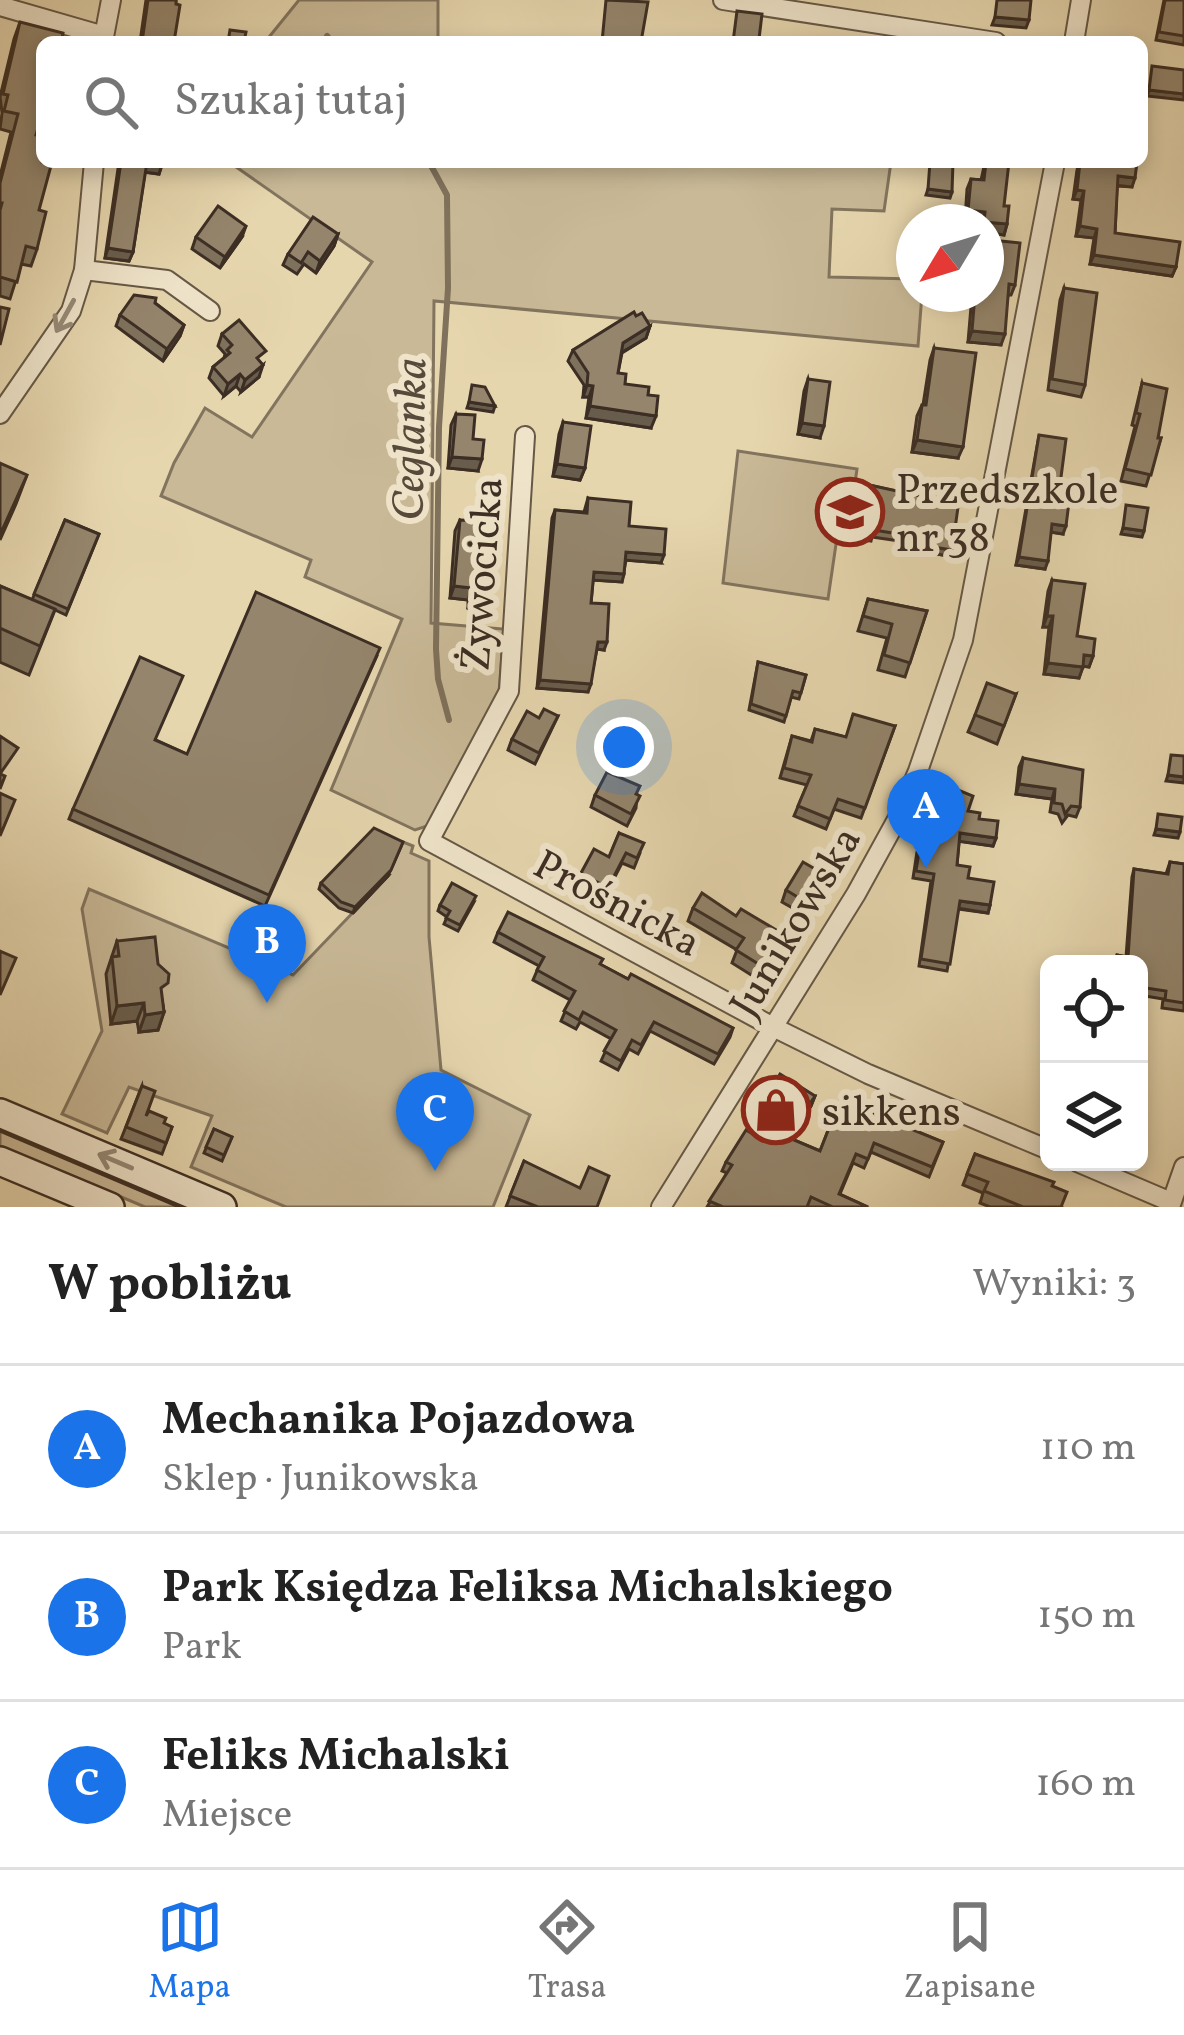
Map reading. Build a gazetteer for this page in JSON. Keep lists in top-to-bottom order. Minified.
{"streets":{"street":["Żywocicka","Prośnicka","Junikowska"]},"crossings":[["Żywocicka","Prośnicka"],["Prośnicka","Junikowska"]],"water":["Ceglanka"],"places":{"school or university":["Przedszkole nr 38"],"shop":["sikkens"]},"north":"bottom left","page":{"search":"Szukaj tutaj","pins":["A","B","C"],"heading":["W pobliżu","Wyniki: 3"],"list":[{"mark":"A","name":"Mechanika Pojazdowa","note":"Sklep · Junikowska","value":"110 m"},{"mark":"B","name":"Park Księdza Feliksa Michalskiego","note":"Park","value":"150 m"},{"mark":"C","name":"Feliks Michalski","note":"Miejsce","value":"160 m"}],"nav":["Mapa","Trasa","Zapisane"]}}
